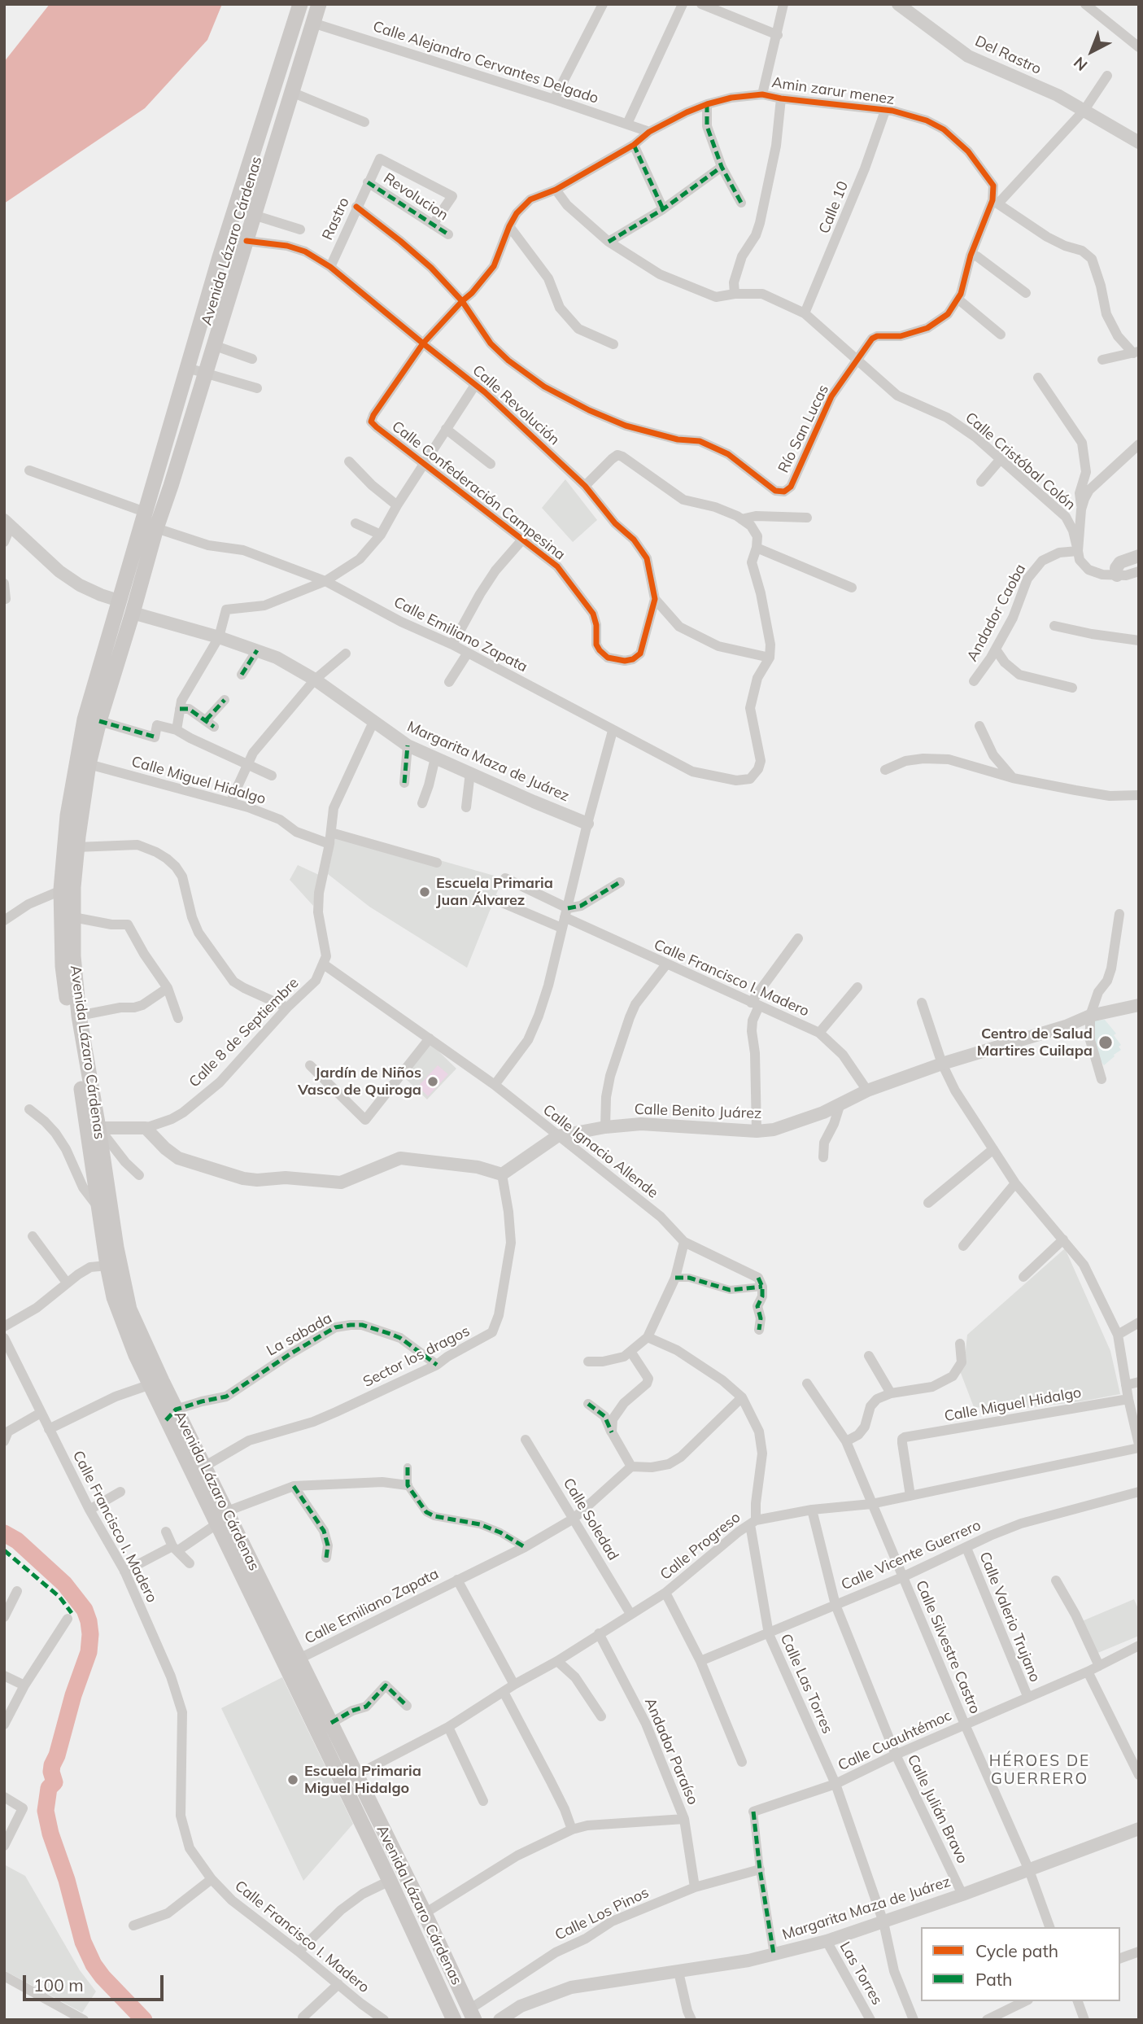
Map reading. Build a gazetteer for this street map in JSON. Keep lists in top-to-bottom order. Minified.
{"streets":{"main road":["Avenida Lázaro Cárdenas"],"street":["Del Rastro","Calle Alejandro Cervantes Delgado","Amin zarur menez","Revolucion","Calle 10","Rastro","Calle Revolución","Río San Lucas","Calle Cristóbal Colón","Calle Confederación Campesina","Andador Caoba","Calle Emiliano Zapata","Margarita Maza de Juárez","Calle Miguel Hidalgo","Calle Francisco I. Madero","Calle 8 de Septiembre","Calle Benito Juárez","Calle Ignacio Allende","La sabada","Sector los dragos","Calle Soledad","Calle Progreso","Calle Vicente Guerrero","Calle Valerio Trujano","Calle Silvestre Castro","Calle Las Torres","Calle Cuauhtémoc","Andador Paraíso","Calle Julián Bravo","Calle Los Pinos","Las Torres"]},"crossings":[["Calle Alejandro Cervantes Delgado","Amin zarur menez"],["Calle Alejandro Cervantes Delgado","Avenida Lázaro Cárdenas"],["Amin zarur menez","Calle 10"],["Amin zarur menez","Calle Revolución"],["Amin zarur menez","Río San Lucas"],["Amin zarur menez","Calle Cristóbal Colón"],["Amin zarur menez","Calle Confederación Campesina"],["Revolucion","Rastro"],["Calle 10","Calle Cristóbal Colón"],["Rastro","Calle Revolución"],["Avenida Lázaro Cárdenas","Calle Revolución"],["Avenida Lázaro Cárdenas","Calle Emiliano Zapata"],["Avenida Lázaro Cárdenas","Margarita Maza de Juárez"],["Avenida Lázaro Cárdenas","Calle Miguel Hidalgo"],["Avenida Lázaro Cárdenas","La sabada"],["Avenida Lázaro Cárdenas","Sector los dragos"],["Avenida Lázaro Cárdenas","Calle Progreso"],["Avenida Lázaro Cárdenas","Calle Los Pinos"],["Calle Revolución","Calle Confederación Campesina"],["Río San Lucas","Calle Cristóbal Colón"],["Calle Cristóbal Colón","Andador Caoba"],["Calle Emiliano Zapata","Calle Soledad"],["Calle Emiliano Zapata","Calle Progreso"],["Margarita Maza de Juárez","Calle Silvestre Castro"],["Margarita Maza de Juárez","Calle Julián Bravo"],["Margarita Maza de Juárez","Las Torres"],["Calle Miguel Hidalgo","Calle Progreso"],["Calle Francisco I. Madero","Calle Benito Juárez"],["Calle 8 de Septiembre","Calle Ignacio Allende"],["Calle Benito Juárez","Calle Ignacio Allende"],["Calle Benito Juárez","Sector los dragos"],["La sabada","Sector los dragos"],["Calle Soledad","Calle Progreso"],["Calle Progreso","Calle Silvestre Castro"],["Calle Progreso","Calle Las Torres"],["Calle Progreso","Andador Paraíso"],["Calle Progreso","Calle Julián Bravo"],["Calle Vicente Guerrero","Calle Valerio Trujano"],["Calle Vicente Guerrero","Calle Silvestre Castro"],["Calle Vicente Guerrero","Calle Las Torres"],["Calle Vicente Guerrero","Calle Julián Bravo"],["Calle Valerio Trujano","Calle Cuauhtémoc"],["Calle Silvestre Castro","Calle Cuauhtémoc"],["Calle Las Torres","Calle Cuauhtémoc"],["Calle Cuauhtémoc","Calle Julián Bravo"],["Andador Paraíso","Calle Los Pinos"]],"districts":["HÉROES DE GUERRERO"],"places":["Escuela Primaria Juan Álvarez","Centro de Salud Martires Cuilapa","Jardín de Niños Vasco de Quiroga","Escuela Primaria Miguel Hidalgo"],"legend":["Cycle path","Path"],"scale_bar":"100 m","north":"bottom left"}
